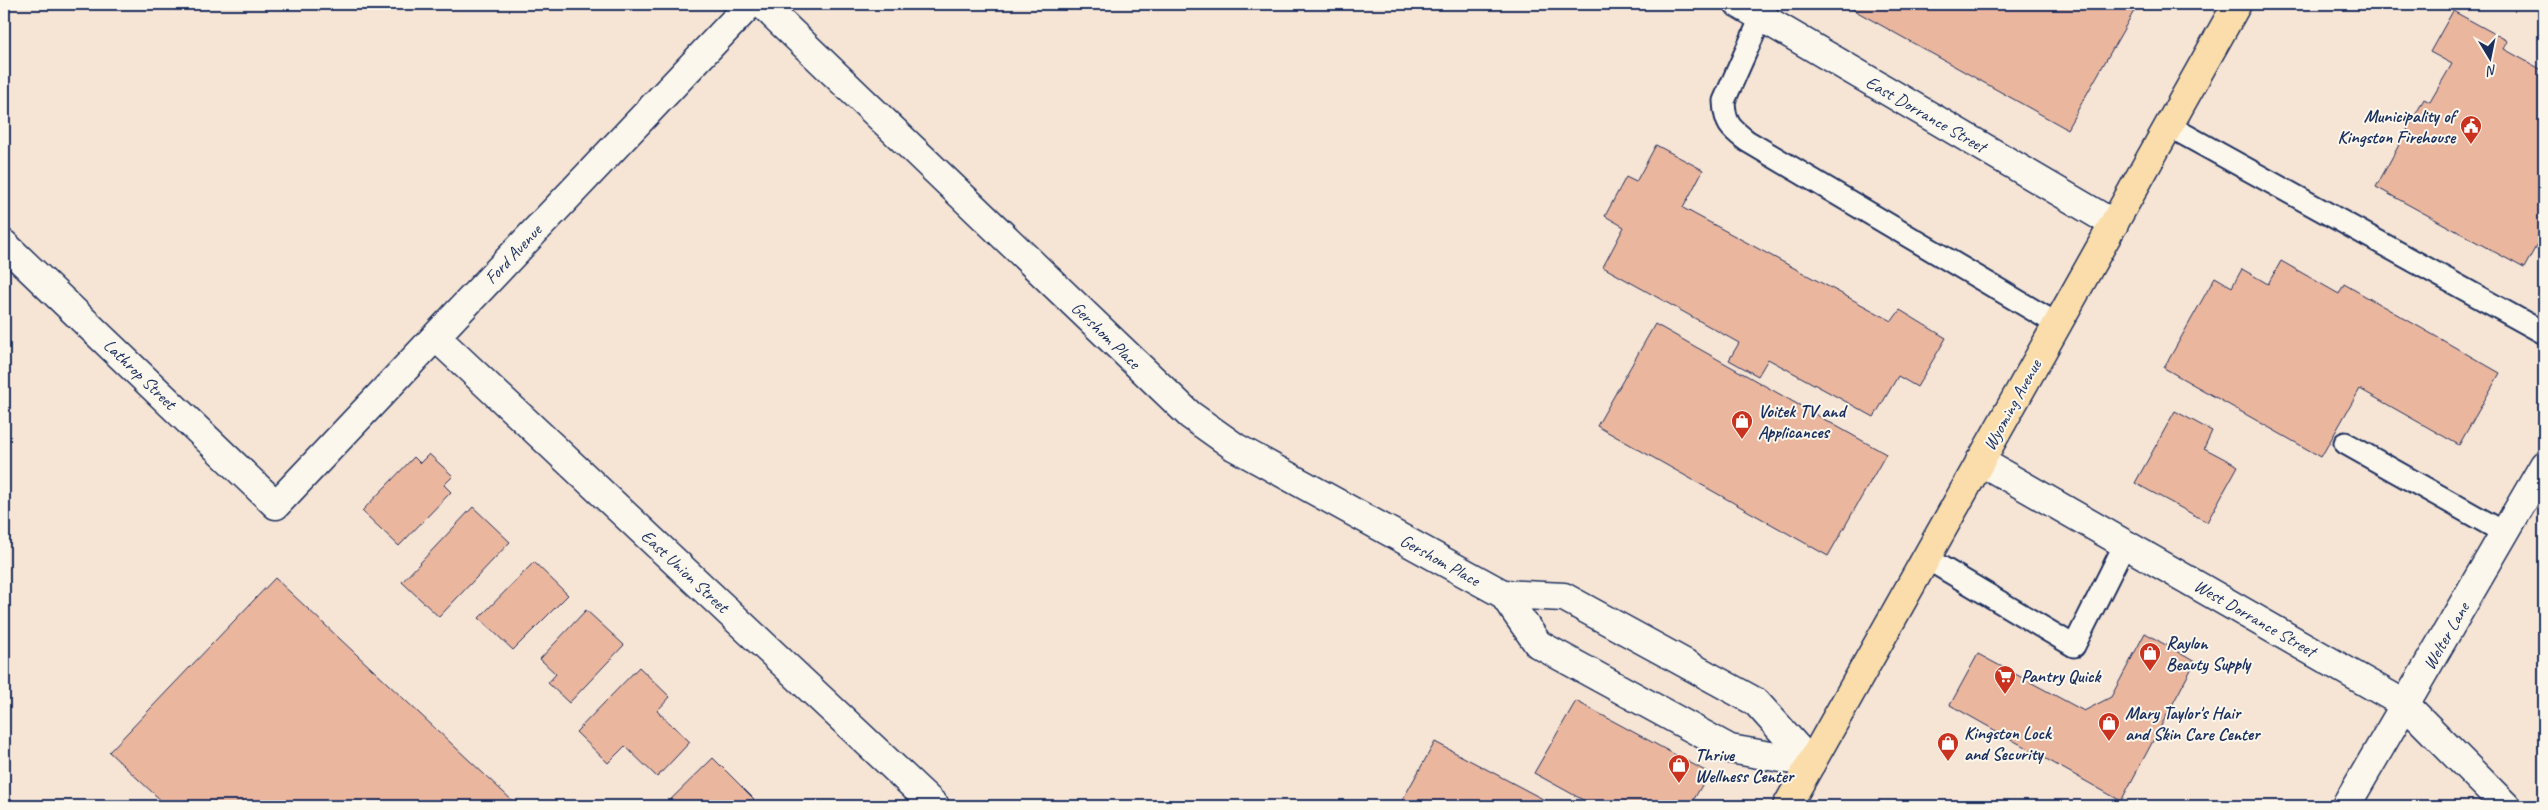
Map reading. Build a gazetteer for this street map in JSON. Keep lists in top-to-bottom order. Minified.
{"streets":{"main road":["Wyoming Avenue"],"street":["East Dorrance Street","Ford Avenue","Gershom Place","Lathrop Street","East Union Street","West Dorrance Street","Welter Lane"]},"crossings":[["East Dorrance Street","Wyoming Avenue"],["Ford Avenue","Lathrop Street"],["Ford Avenue","East Union Street"],["Gershom Place","Wyoming Avenue"],["Wyoming Avenue","West Dorrance Street"],["West Dorrance Street","Welter Lane"]],"places":{"public building":["Municipality of Kingston Firehouse"],"shop":["Voitek TV and Applicances","Raylon Beauty Supply","Mary Taylor's Hair and Skin Care Center","Kingston Lock and Security","Thrive Wellness Center"],"supermarket":["Pantry Quick"]},"north":"bottom"}
